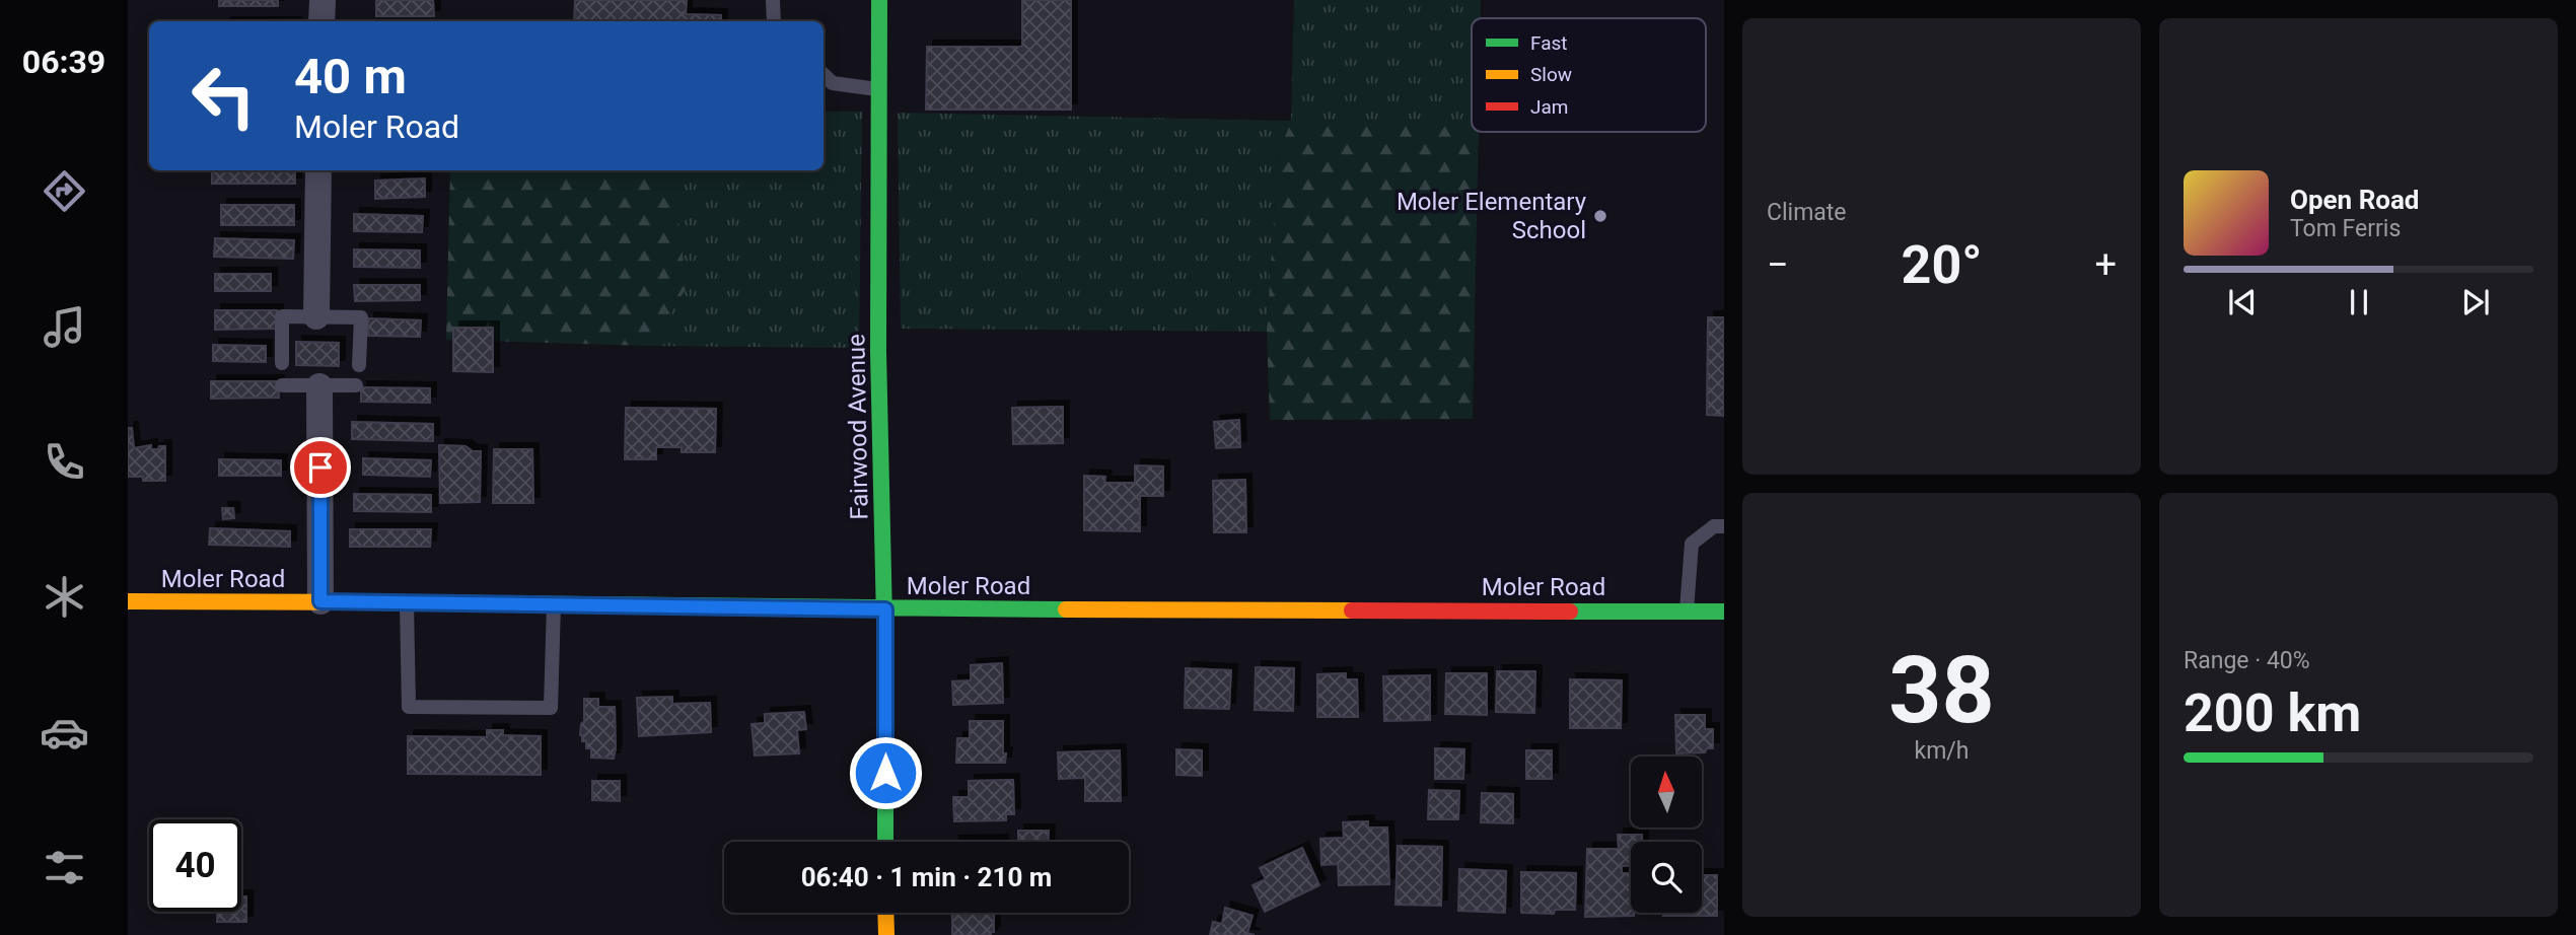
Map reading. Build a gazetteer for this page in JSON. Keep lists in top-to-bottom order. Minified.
{"streets":{"street":["Fairwood Avenue","Moler Road"]},"crossings":[["Fairwood Avenue","Moler Road"]],"places":["Moler Elementary School"],"legend":["Fast","Slow","Jam"],"north":"top","page":{"tabs":"06:39","tile":["Climate",["38","km/h"],["Range · 40%","200 km"]],"turn":["40 m","Moler Road"],"song":["Open Road","Tom Ferris"],"heat":["−","20°","+"],"limit":"40","trip":"06:40 · 1 min · 210 m"}}
